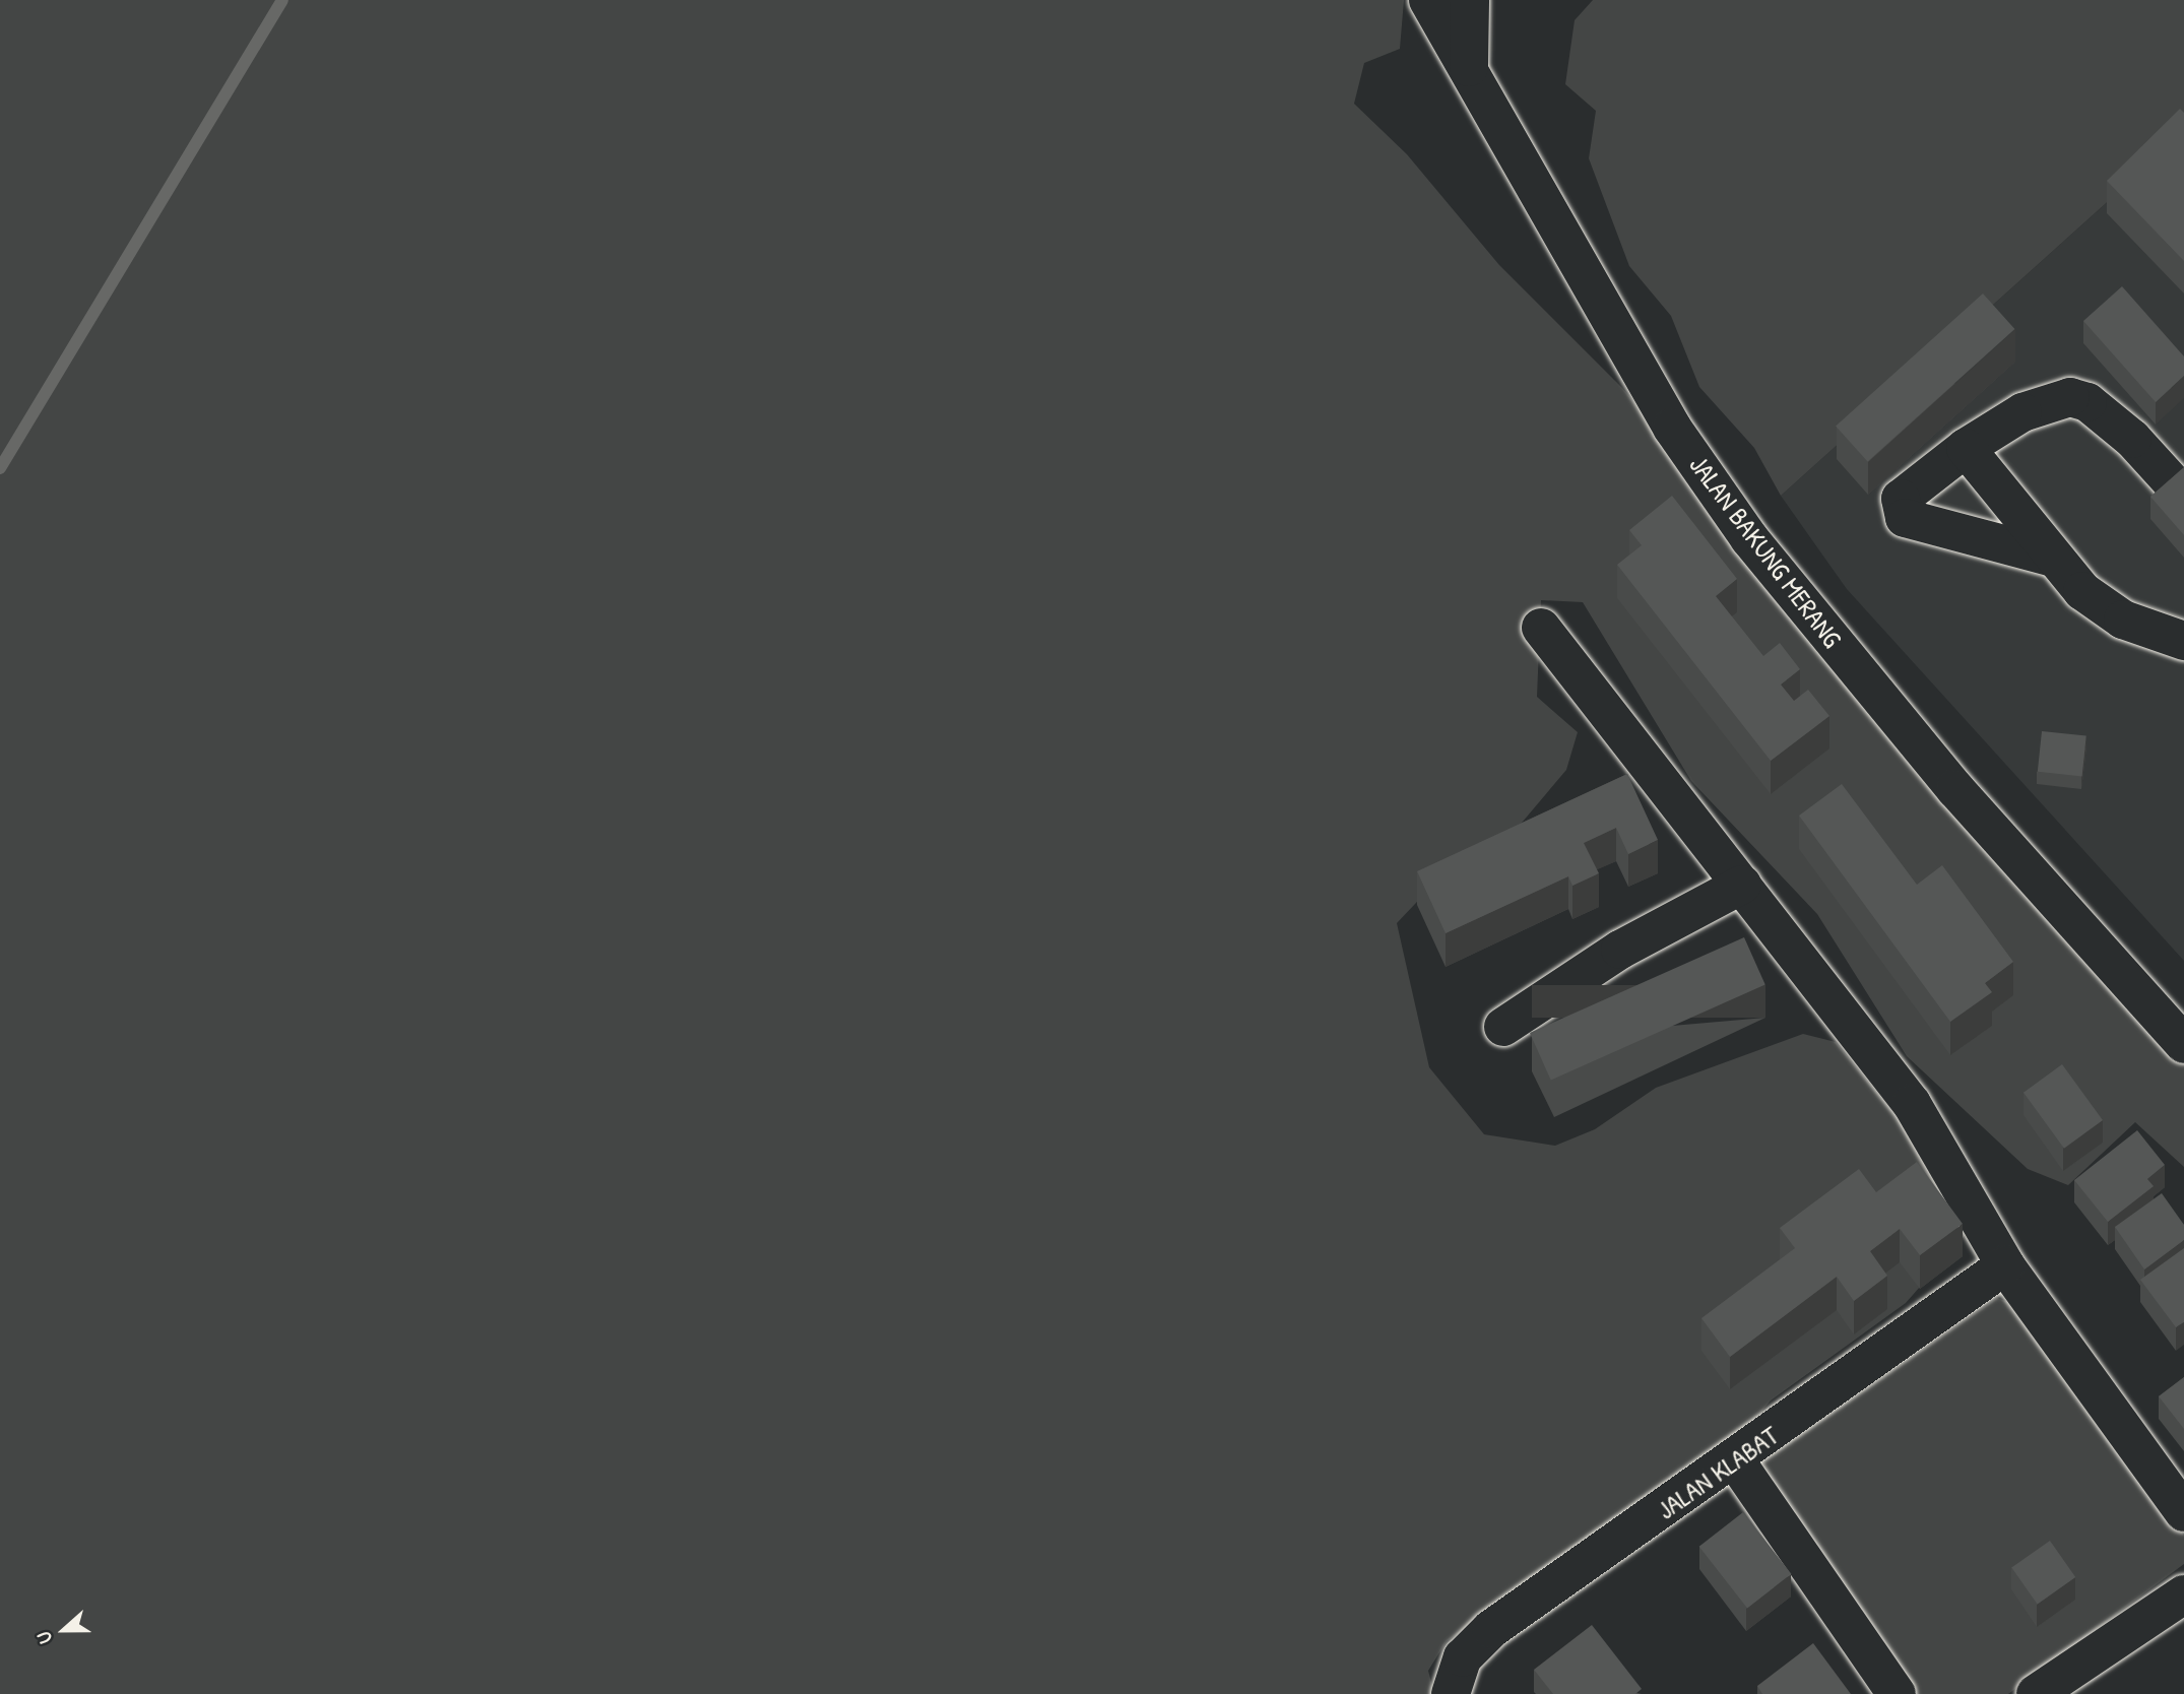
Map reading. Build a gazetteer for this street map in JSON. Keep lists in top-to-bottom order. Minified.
{"streets":{"street":["JALAN BAKUNG MERANG","JALAN KLABAT"]},"north":"left"}
